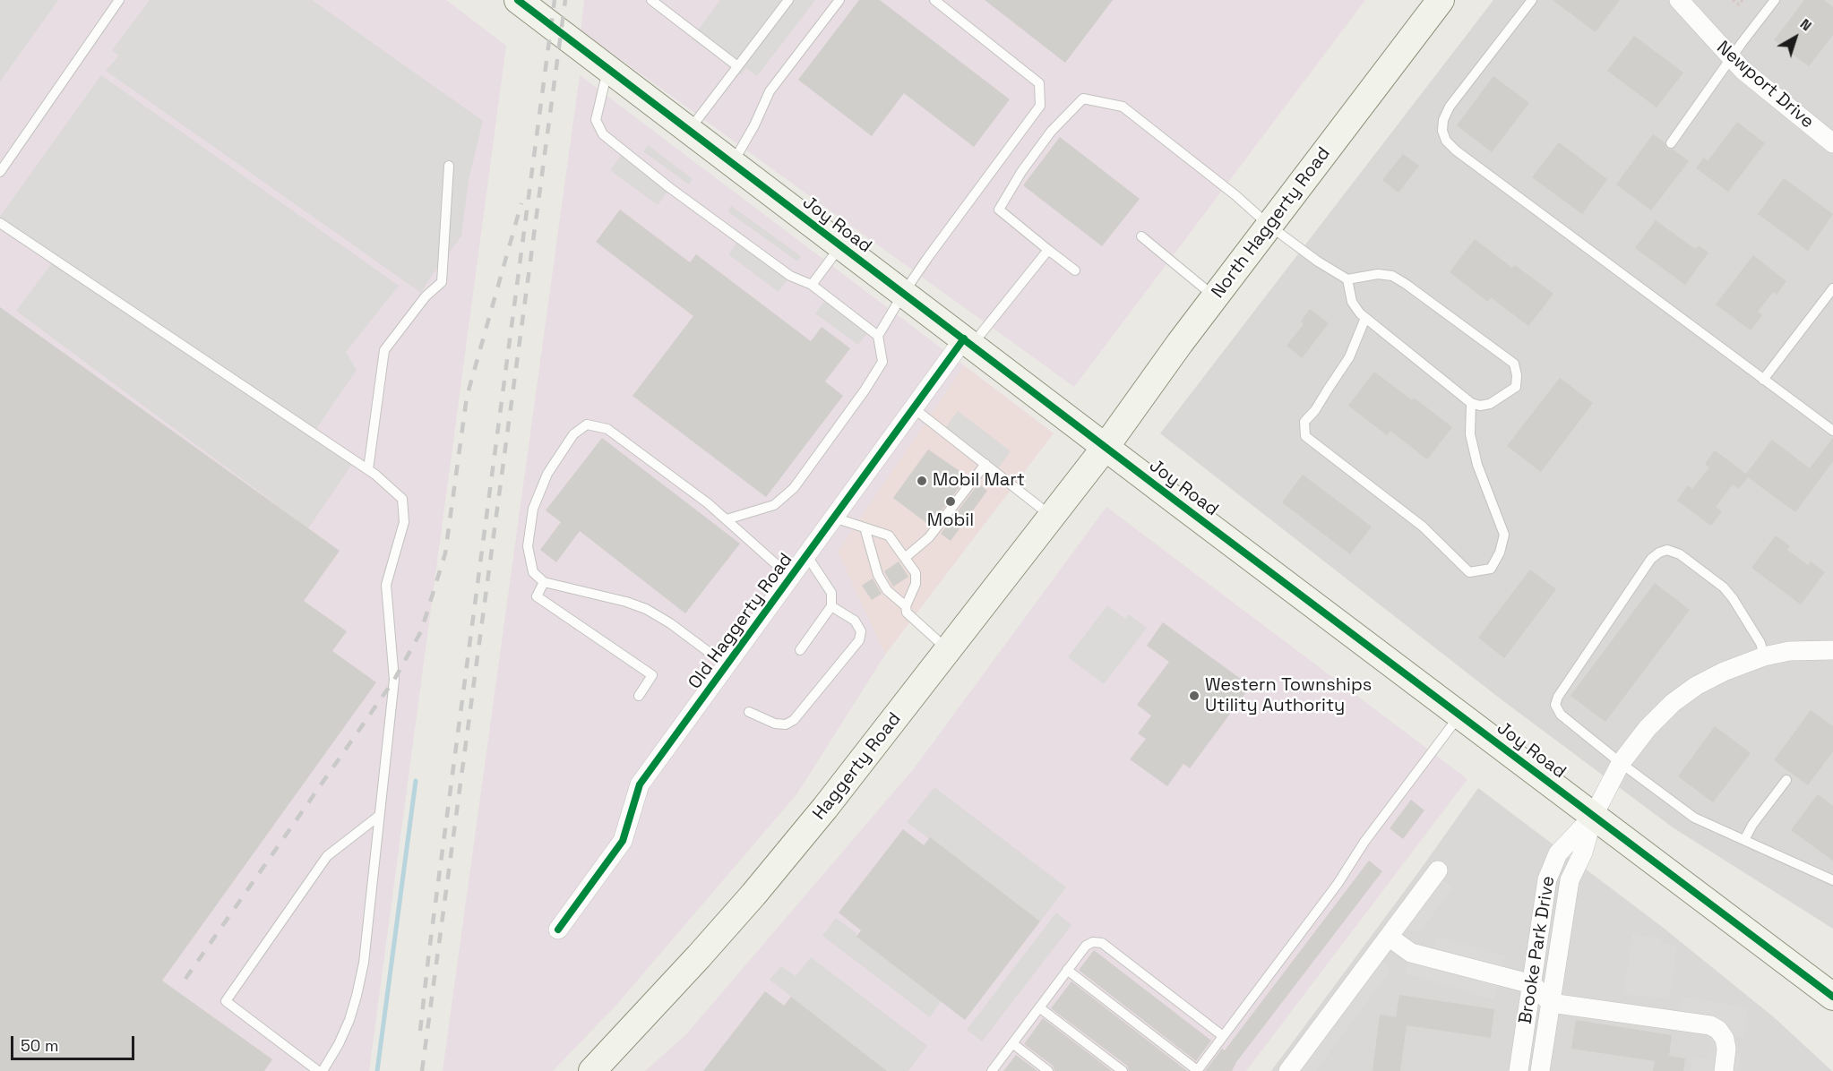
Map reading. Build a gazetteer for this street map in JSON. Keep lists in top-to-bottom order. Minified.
{"streets":{"street":["Newport Drive","North Haggerty Road","Joy Road","Old Haggerty Road","Haggerty Road","Brooke Park Drive"]},"crossings":[["North Haggerty Road","Joy Road"],["North Haggerty Road","Haggerty Road"],["Joy Road","Old Haggerty Road"],["Joy Road","Haggerty Road"],["Joy Road","Brooke Park Drive"]],"places":["Mobil Mart","Mobil","Western Townships Utility Authority"],"scale_bar":"50 m","north":"top right"}
